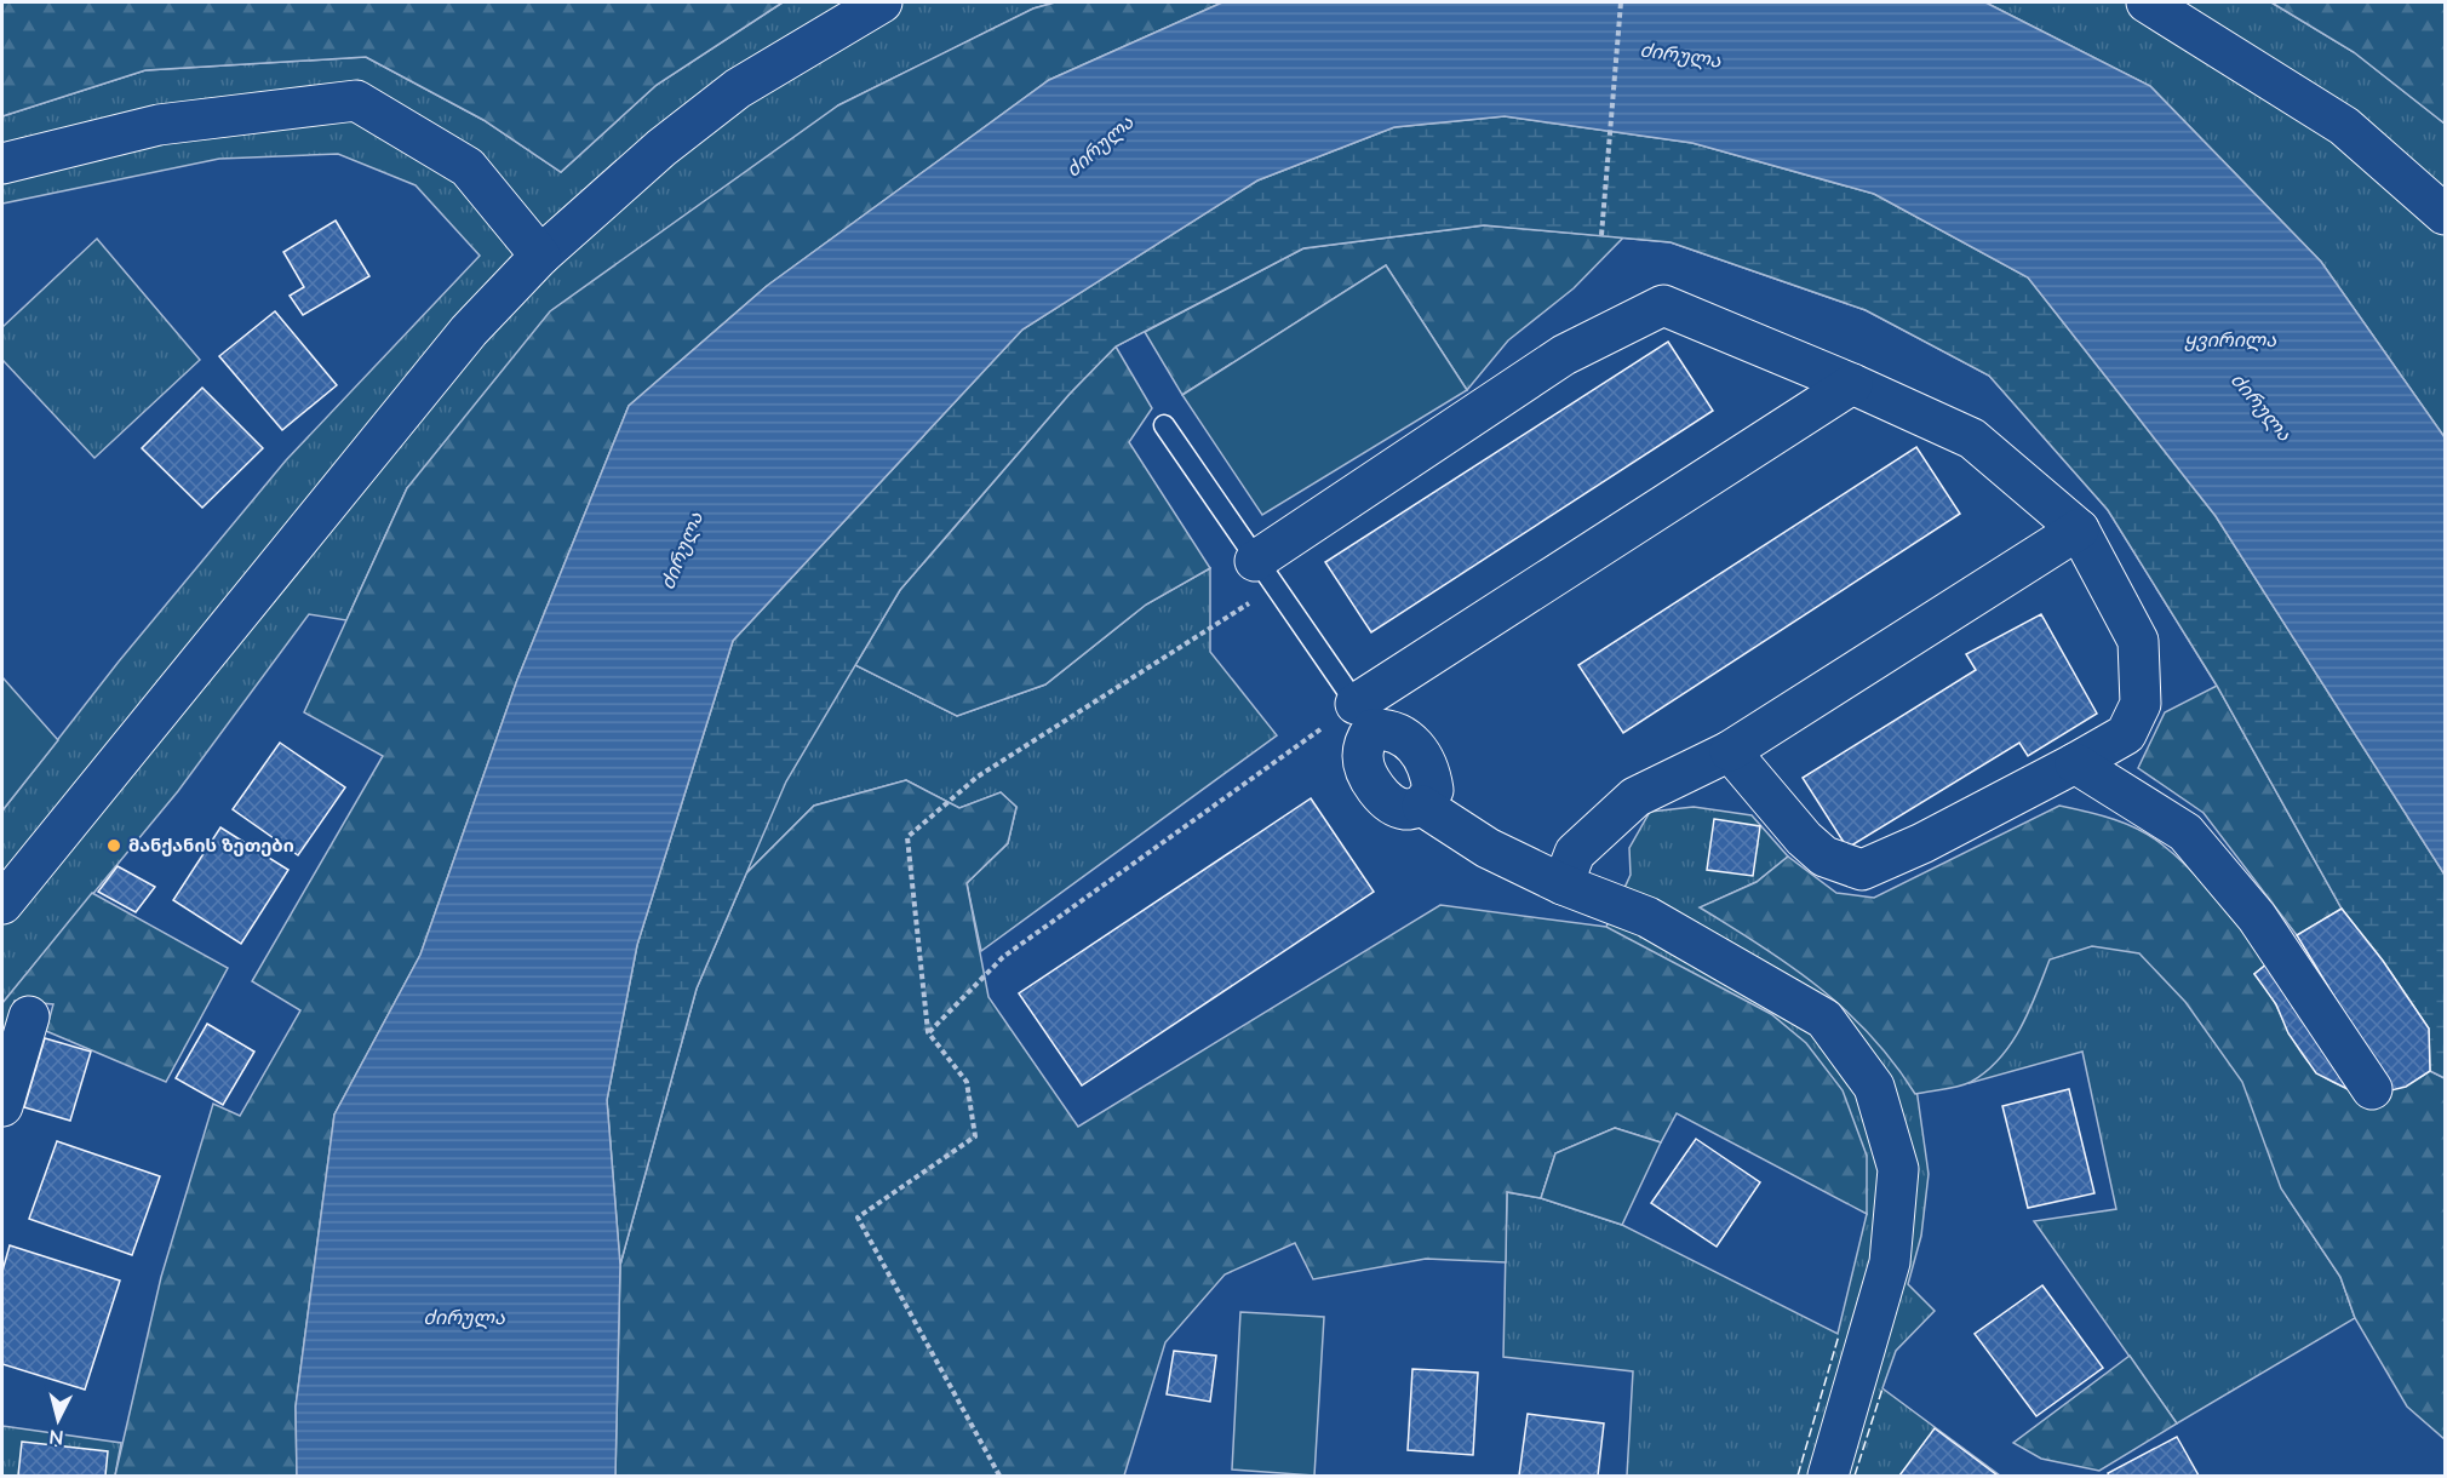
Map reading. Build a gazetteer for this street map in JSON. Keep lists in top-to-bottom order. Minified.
{"water":["ძირულა","ყვირილა"],"places":["მანქანის ზეთები"],"north":"bottom"}
